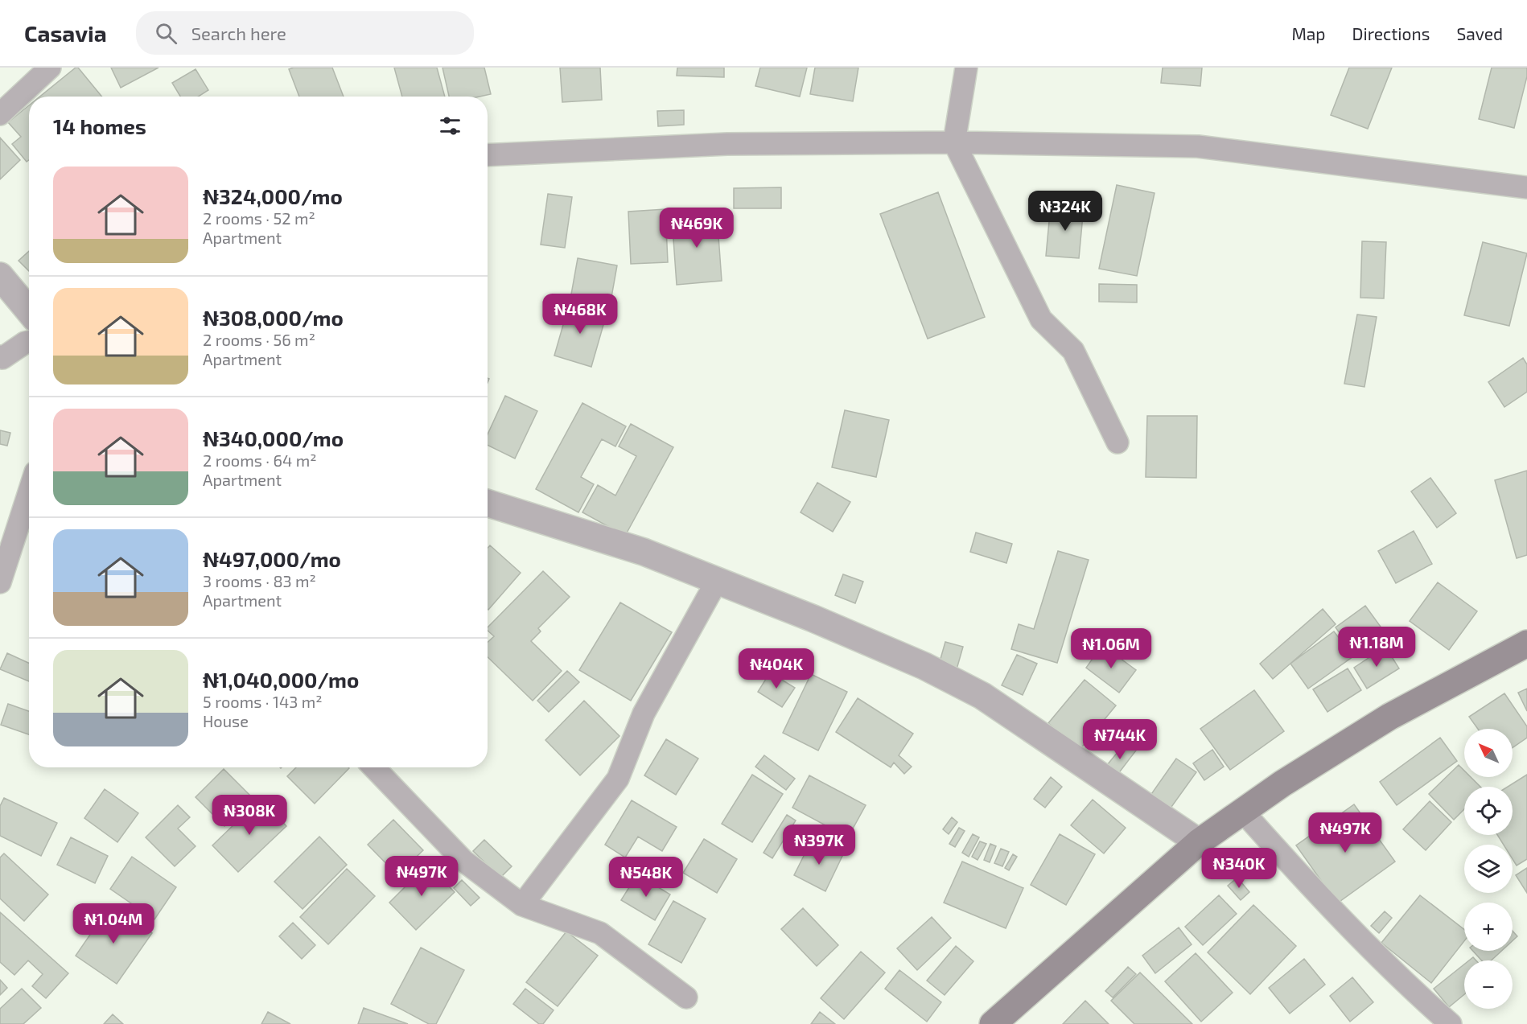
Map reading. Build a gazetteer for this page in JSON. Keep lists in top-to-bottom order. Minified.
{"north":"top left","page":{"header":"Casavia","search":"Search here","nav":["Map","Directions","Saved"],"heading":"14 homes","list":[{"name":"₦324,000/mo","note":"2 rooms · 52 m² · Apartment"},{"name":"₦308,000/mo","note":"2 rooms · 56 m² · Apartment"},{"name":"₦340,000/mo","note":"2 rooms · 64 m² · Apartment"},{"name":"₦497,000/mo","note":"3 rooms · 83 m² · Apartment"},{"name":"₦1,040,000/mo","note":"5 rooms · 143 m² · House"}],"price":["₦324K","₦469K","₦468K","₦1.18M","₦1.06M","₦404K","₦744K","₦308K","₦497K","₦397K","₦340K","₦497K","₦548K","₦1.04M"],"map_buttons":["+","−"]}}
